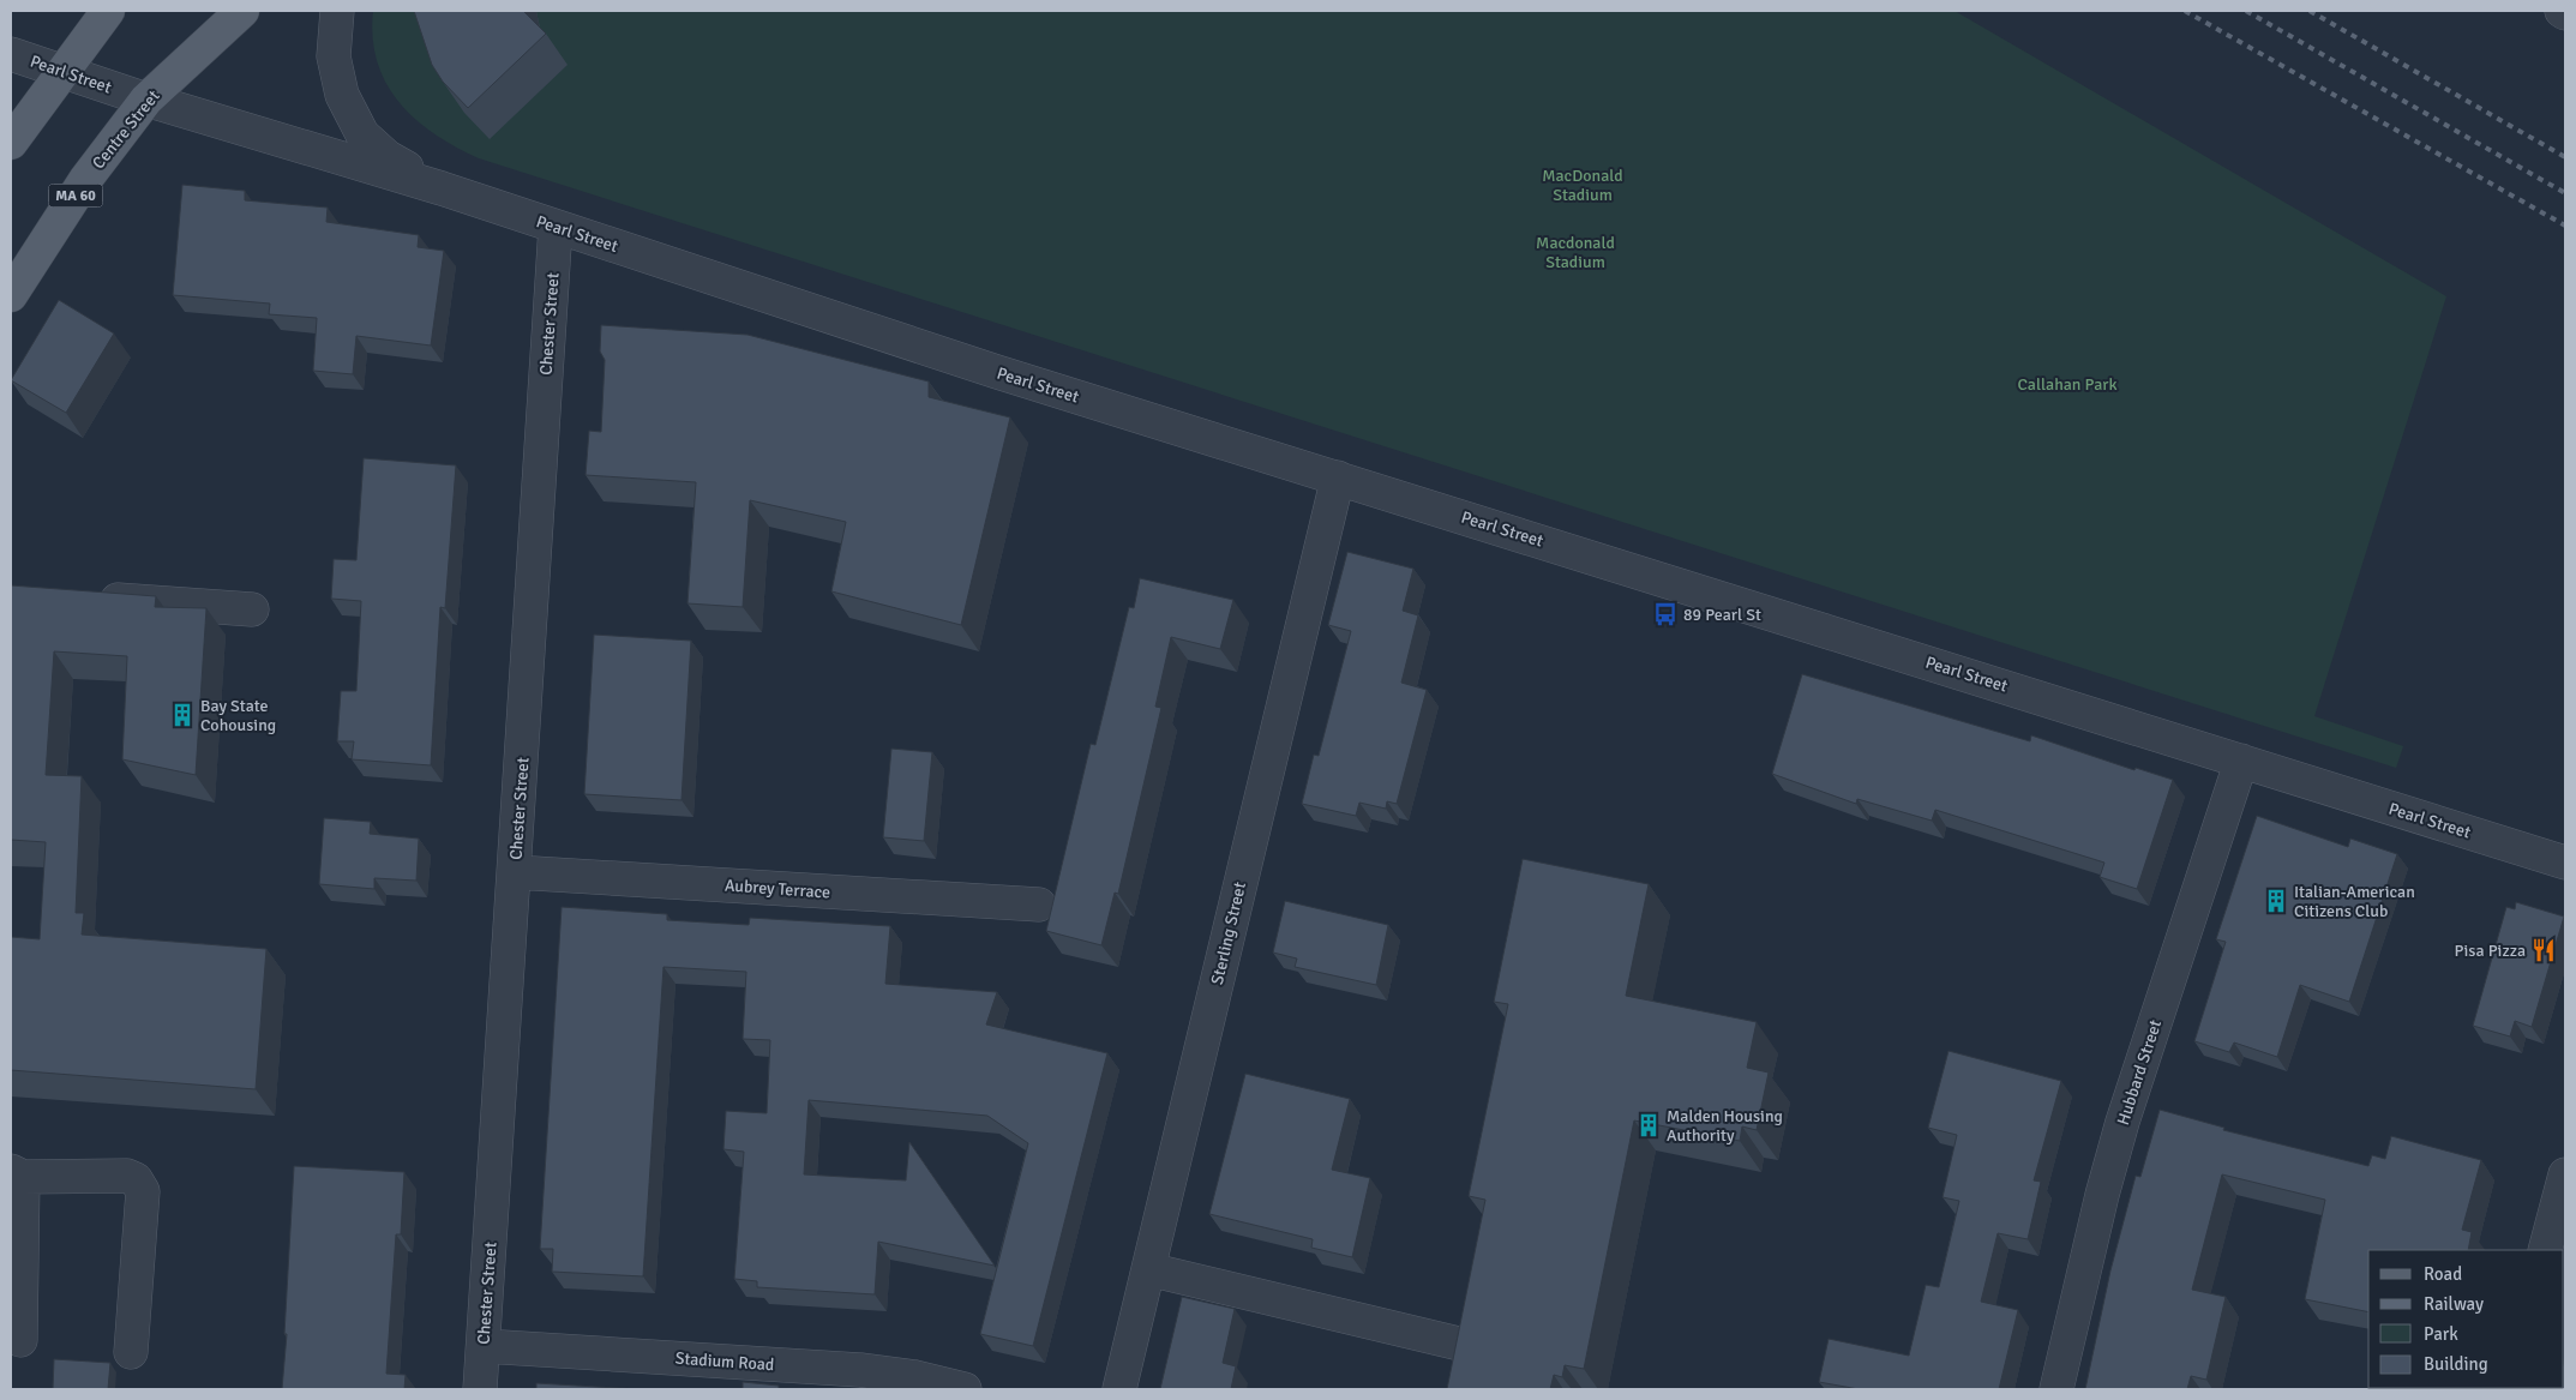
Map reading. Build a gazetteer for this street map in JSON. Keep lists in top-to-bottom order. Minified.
{"streets":{"main road":["Centre Street","MA 60"],"street":["Pearl Street","Chester Street","Aubrey Terrace","Sterling Street","Hubbard Street","Stadium Road"]},"crossings":[["Pearl Street","Centre Street"],["Pearl Street","Chester Street"],["Pearl Street","Sterling Street"],["Pearl Street","Hubbard Street"],["Chester Street","Aubrey Terrace"],["Chester Street","Stadium Road"]],"parks":["MacDonald Stadium","Macdonald Stadium","Callahan Park"],"places":{"bus stop":["89 Pearl St"],"building":["Bay State Cohousing","Italian-American Citizens Club","Malden Housing Authority"],"restaurant":["Pisa Pizza"]},"legend":["Road","Railway","Park","Building"]}
